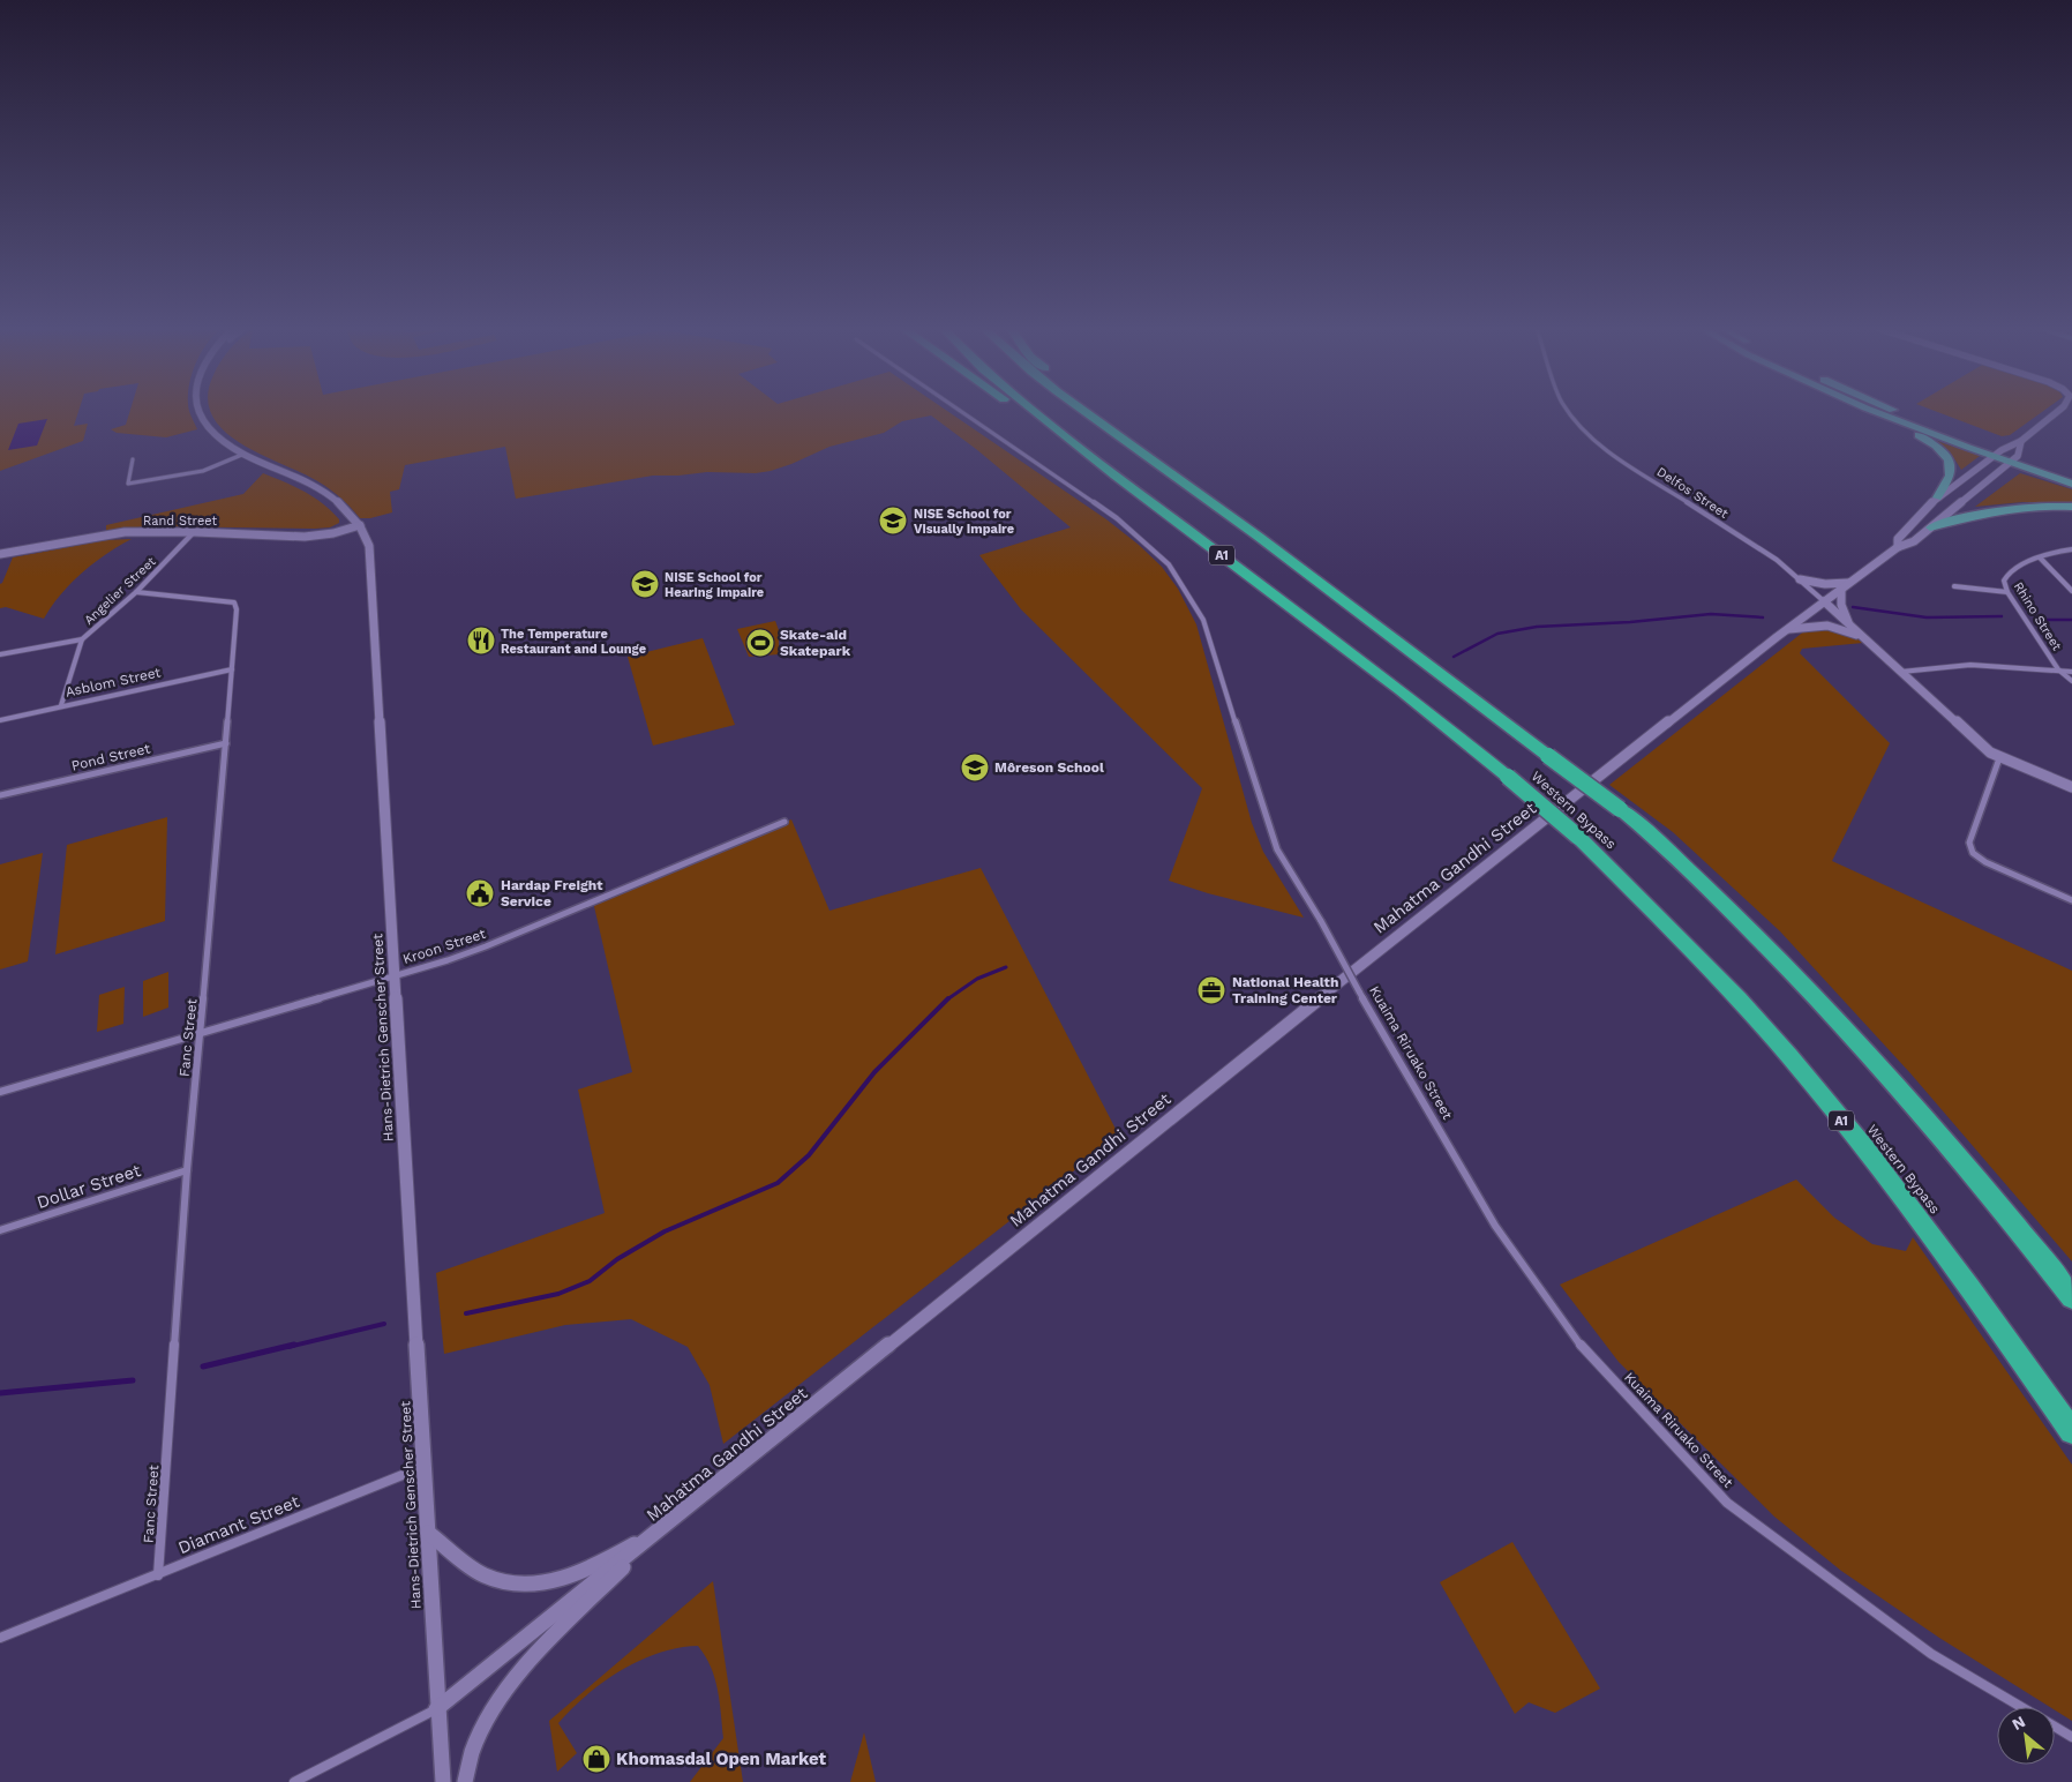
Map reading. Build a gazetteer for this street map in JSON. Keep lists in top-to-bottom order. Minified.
{"streets":{"highway":["A1","Western Bypass"],"street":["Delfos Street","Rand Street","Angelier Street","Rhino Street","Asblom Street","Pond Street","Mahatma Gandhi Street","Kroon Street","Fanc Street","Hans-Dietrich Genscher Street","Kuaima Riruako Street","Dollar Street","Diamant Street"]},"crossings":[["Delfos Street","Mahatma Gandhi Street"],["Rand Street","Angelier Street"],["Rand Street","Hans-Dietrich Genscher Street"],["Angelier Street","Asblom Street"],["Angelier Street","Fanc Street"],["Asblom Street","Fanc Street"],["Pond Street","Fanc Street"],["Mahatma Gandhi Street","Hans-Dietrich Genscher Street"],["Kroon Street","Fanc Street"],["Kroon Street","Hans-Dietrich Genscher Street"],["Fanc Street","Dollar Street"],["Fanc Street","Diamant Street"],["Hans-Dietrich Genscher Street","Diamant Street"]],"places":{"school or university":["NISE School for Visually Impaire","NISE School for Hearing Impaire","Môreson School"],"restaurant":["The Temperature Restaurant and Lounge"],"sports":["Skate-aid Skatepark"],"public building":["Hardap Freight Service"],"office":["National Health Training Center"],"shop":["Khomasdal Open Market"]},"north":"top left"}
